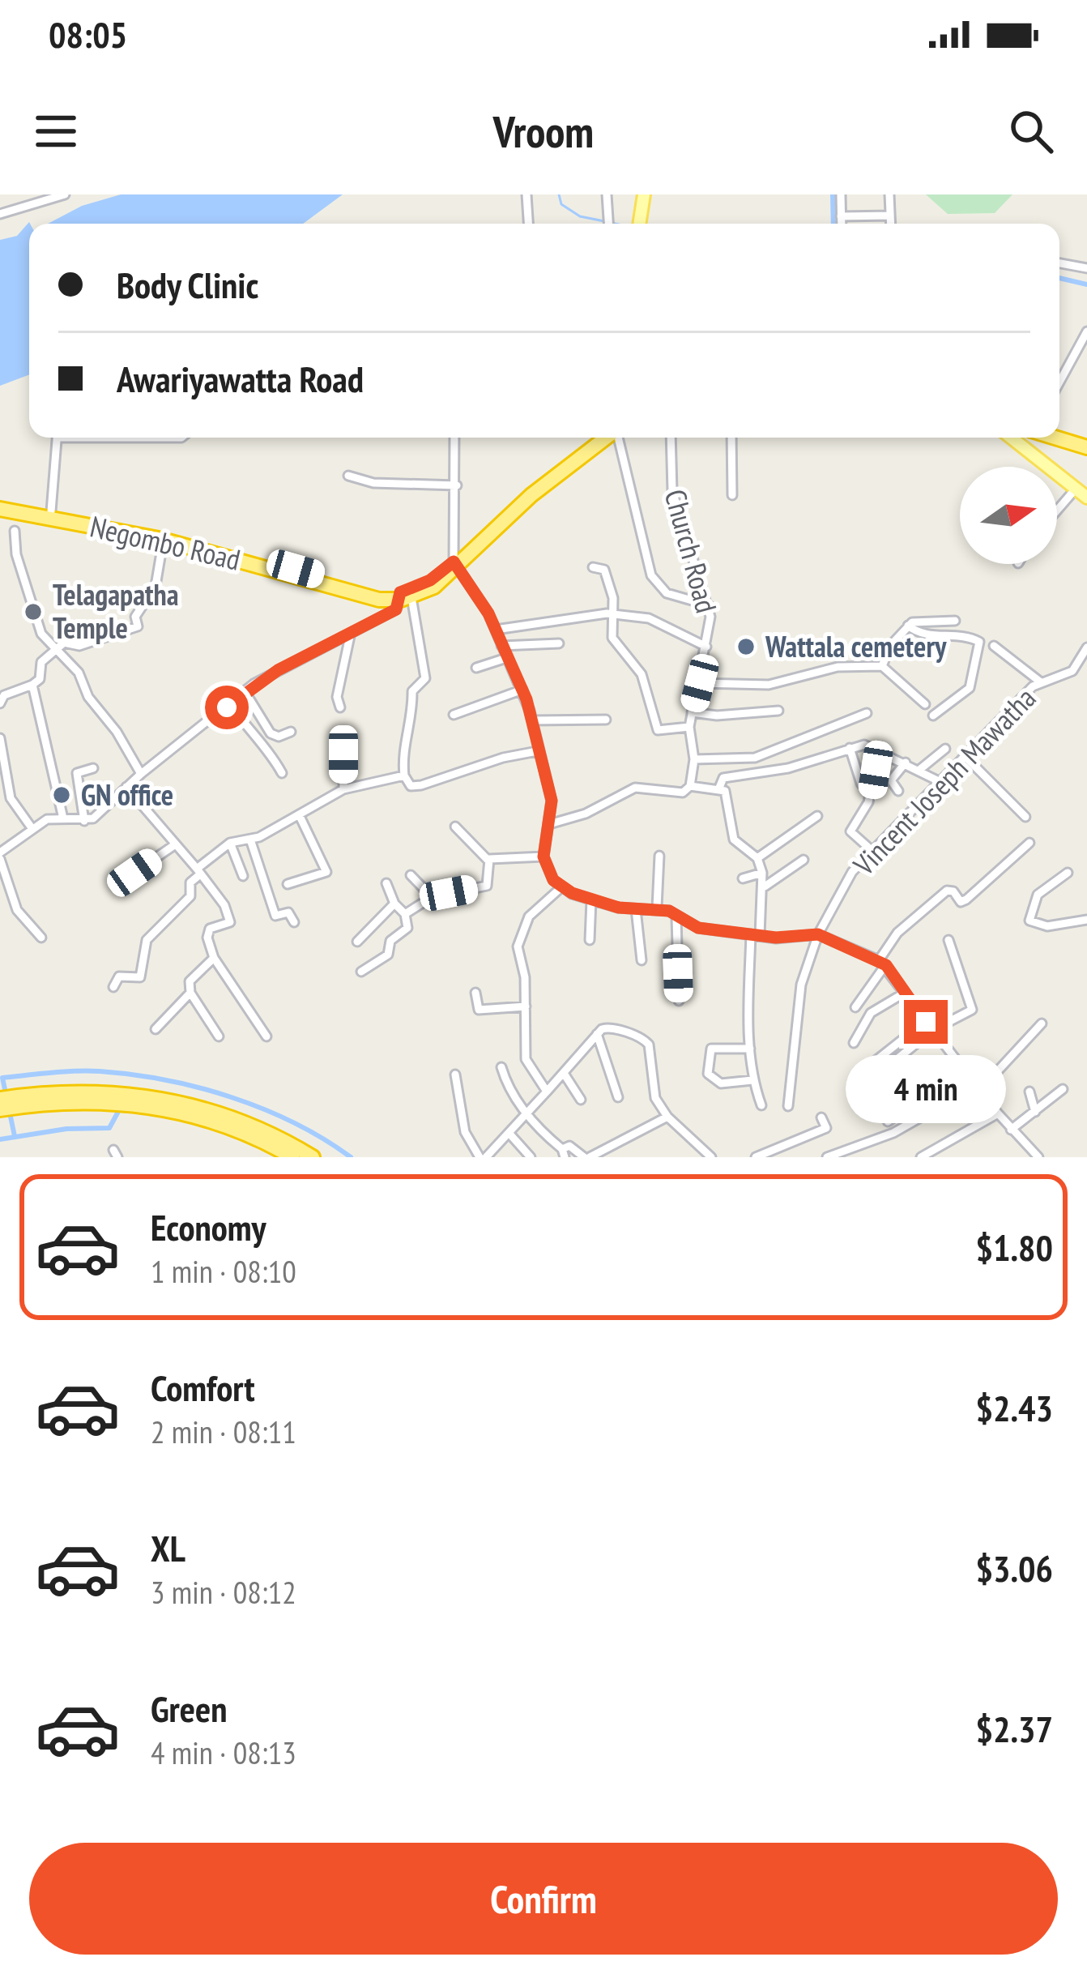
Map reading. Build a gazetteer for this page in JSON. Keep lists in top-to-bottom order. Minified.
{"streets":{"highway":["Negombo Road"],"street":["Church Road","Vincent Joseph Mawatha"]},"places":["Telagapatha Temple","Wattala cemetery","GN office"],"north":"right","page":{"status":"08:05","header":"Vroom","banner":["Body Clinic","Awariyawatta Road"],"bubble":"4 min","list":[{"name":"Economy","note":"1 min · 08:10","value":"$1.80"},{"name":"Comfort","note":"2 min · 08:11","value":"$2.43"},{"name":"XL","note":"3 min · 08:12","value":"$3.06"},{"name":"Green","note":"4 min · 08:13","value":"$2.37"}],"buttons":"Confirm"}}
